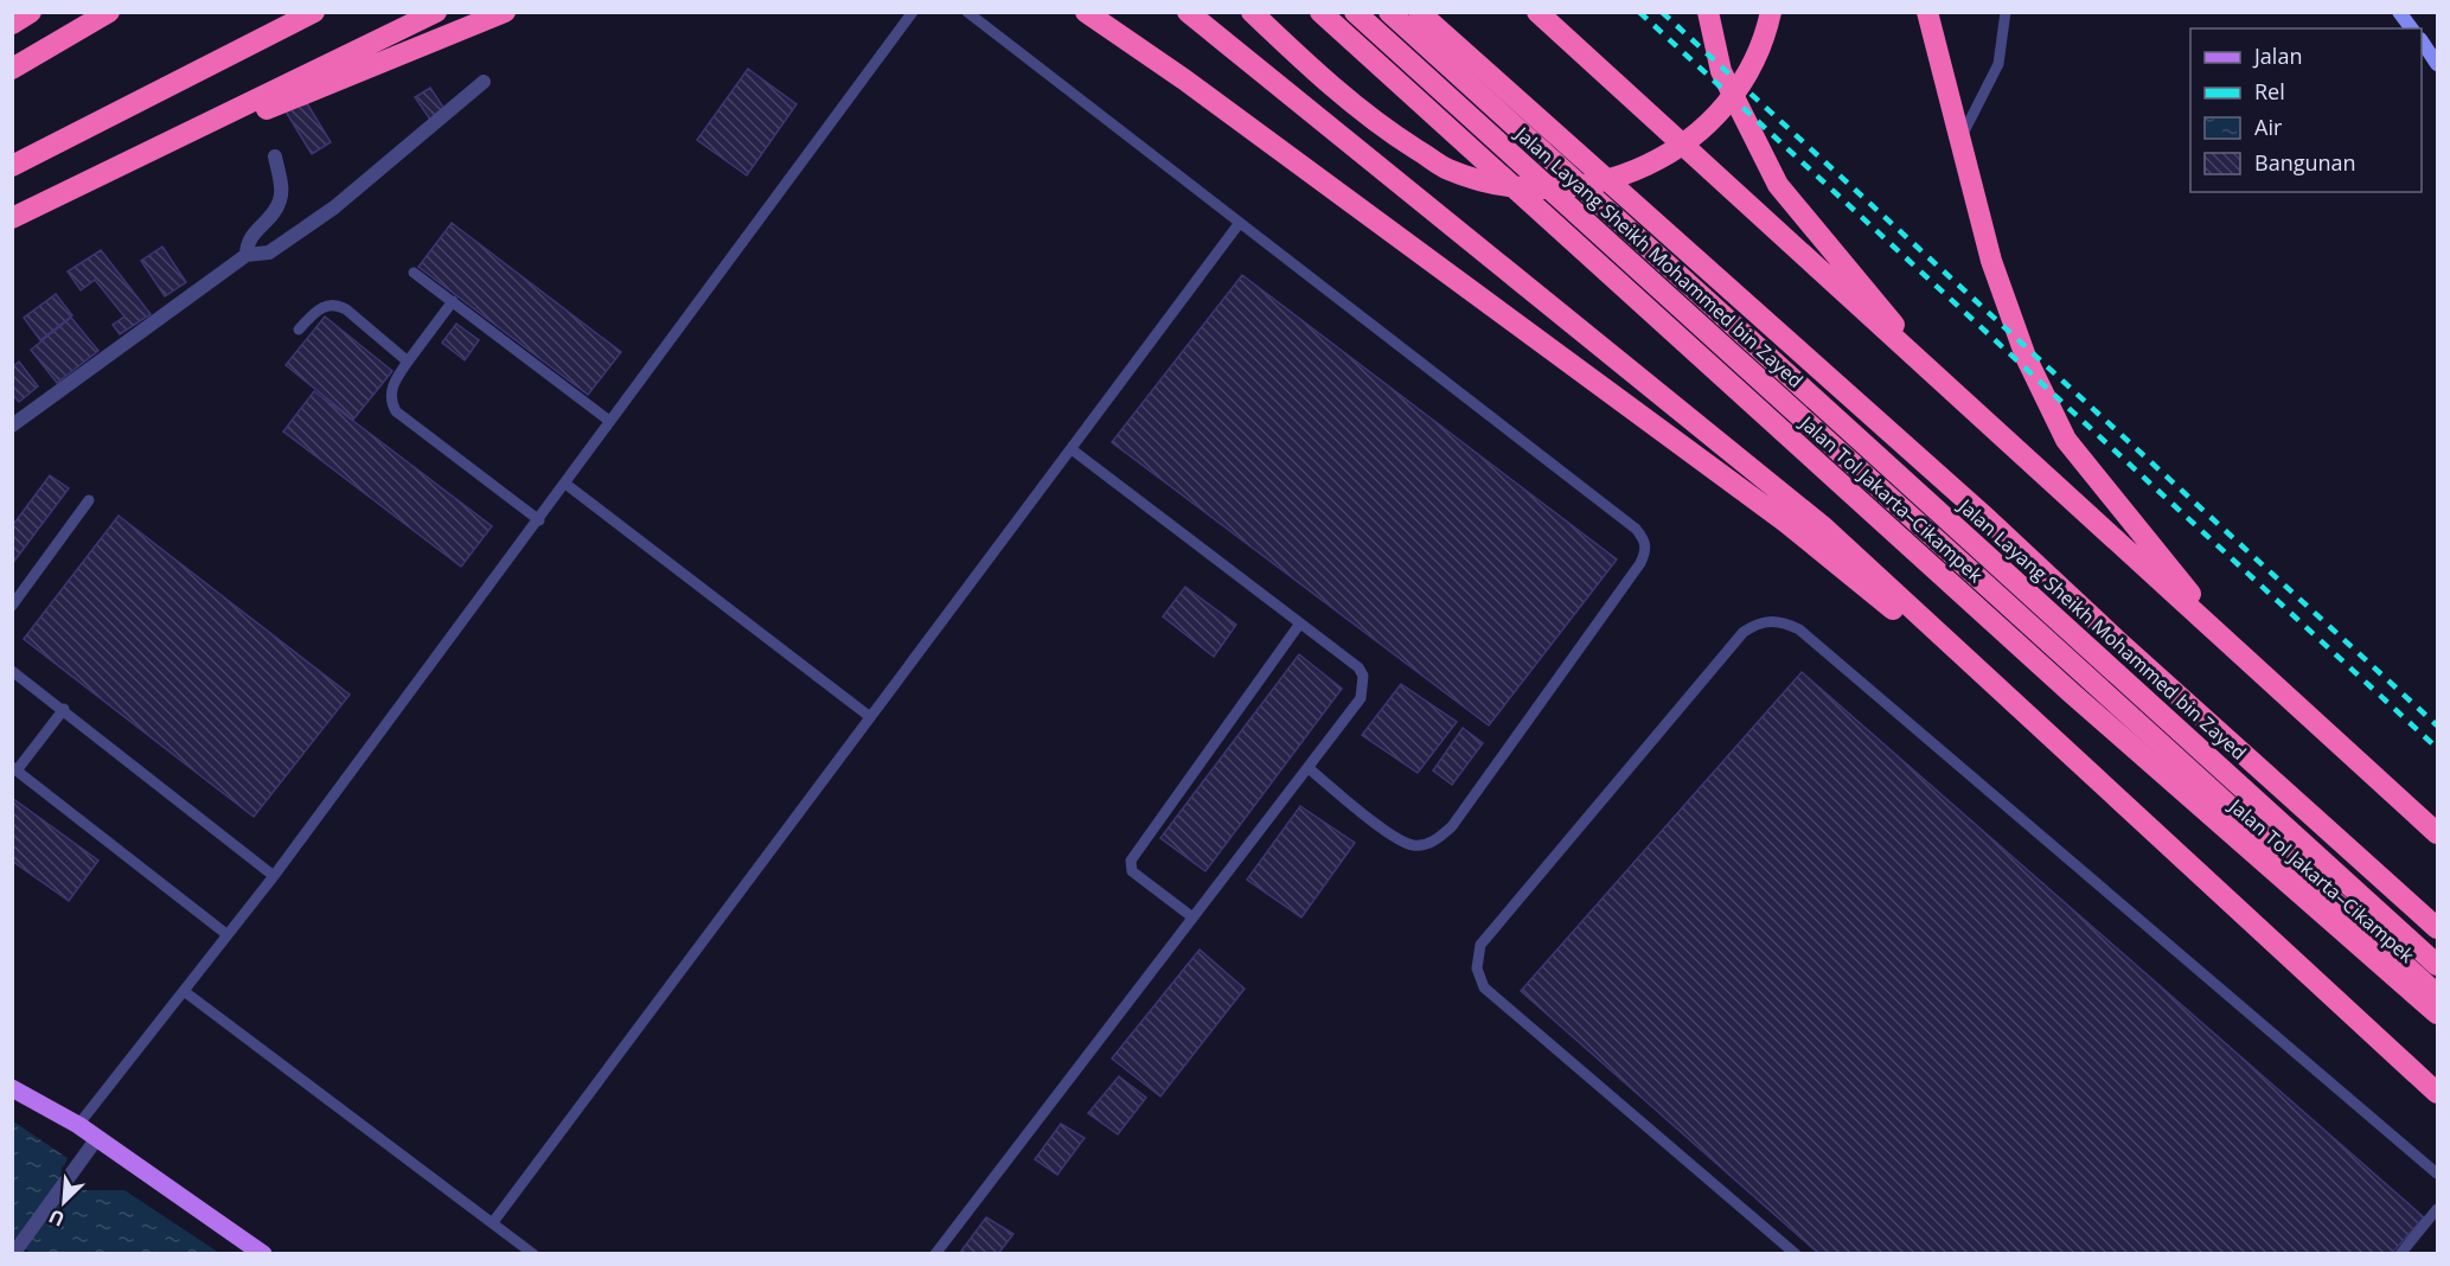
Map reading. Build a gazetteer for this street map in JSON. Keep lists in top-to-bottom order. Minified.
{"streets":{"highway":["Jalan Layang Sheikh Mohammed bin Zayed","Jalan Tol Jakarta–Cikampek"]},"legend":["Jalan","Rel","Air","Bangunan"],"north":"bottom left"}
